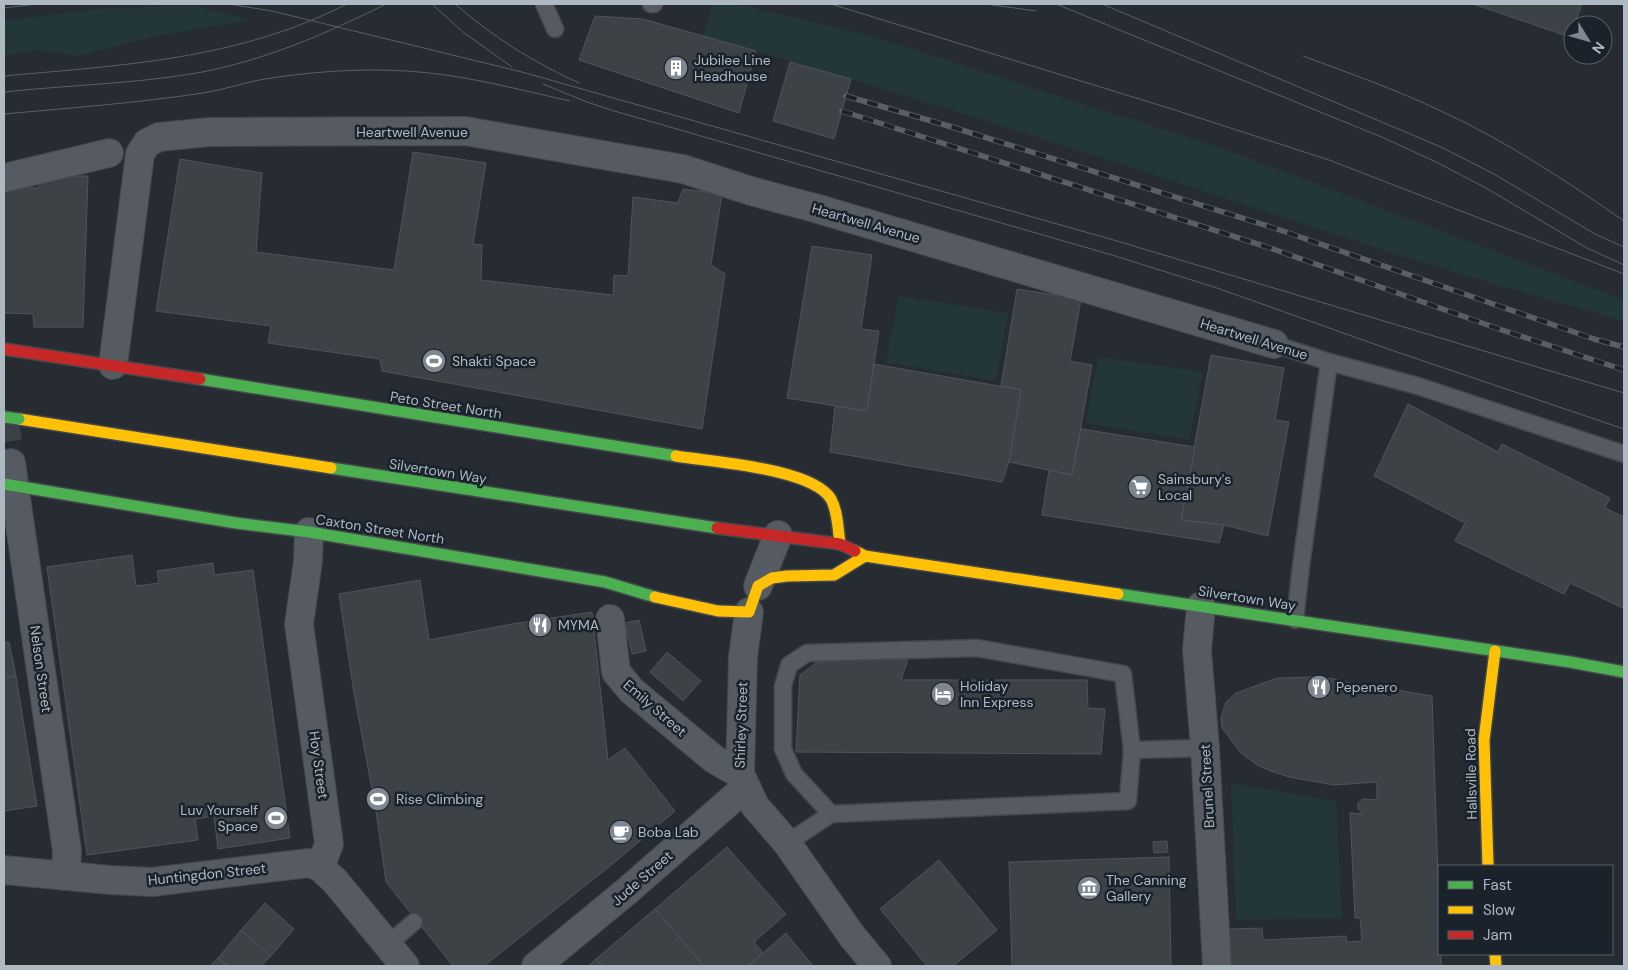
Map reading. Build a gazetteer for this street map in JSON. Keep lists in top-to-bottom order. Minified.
{"streets":{"street":["Heartwell Avenue","Peto Street North","Silvertown Way","Caxton Street North","Nelson Street","Emily Street","Shirley Street","Hoy Street","Hallsville Road","Brunel Street","Huntingdon Street","Jude Street"]},"crossings":[["Peto Street North","Silvertown Way"],["Silvertown Way","Shirley Street"],["Silvertown Way","Hallsville Road"],["Silvertown Way","Brunel Street"],["Caxton Street North","Nelson Street"],["Caxton Street North","Shirley Street"],["Caxton Street North","Hoy Street"],["Nelson Street","Huntingdon Street"],["Emily Street","Shirley Street"],["Emily Street","Jude Street"],["Shirley Street","Jude Street"],["Hoy Street","Huntingdon Street"]],"places":{"building":["Jubilee Line Headhouse"],"sports":["Shakti Space","Rise Climbing","Luv Yourself Space"],"supermarket":["Sainsbury's Local"],"restaurant":["MYMA","Pepenero"],"hotel":["Holiday Inn Express"],"cafe":["Boba Lab"],"museum":["The Canning Gallery"]},"legend":["Fast","Slow","Jam"],"north":"bottom right"}
